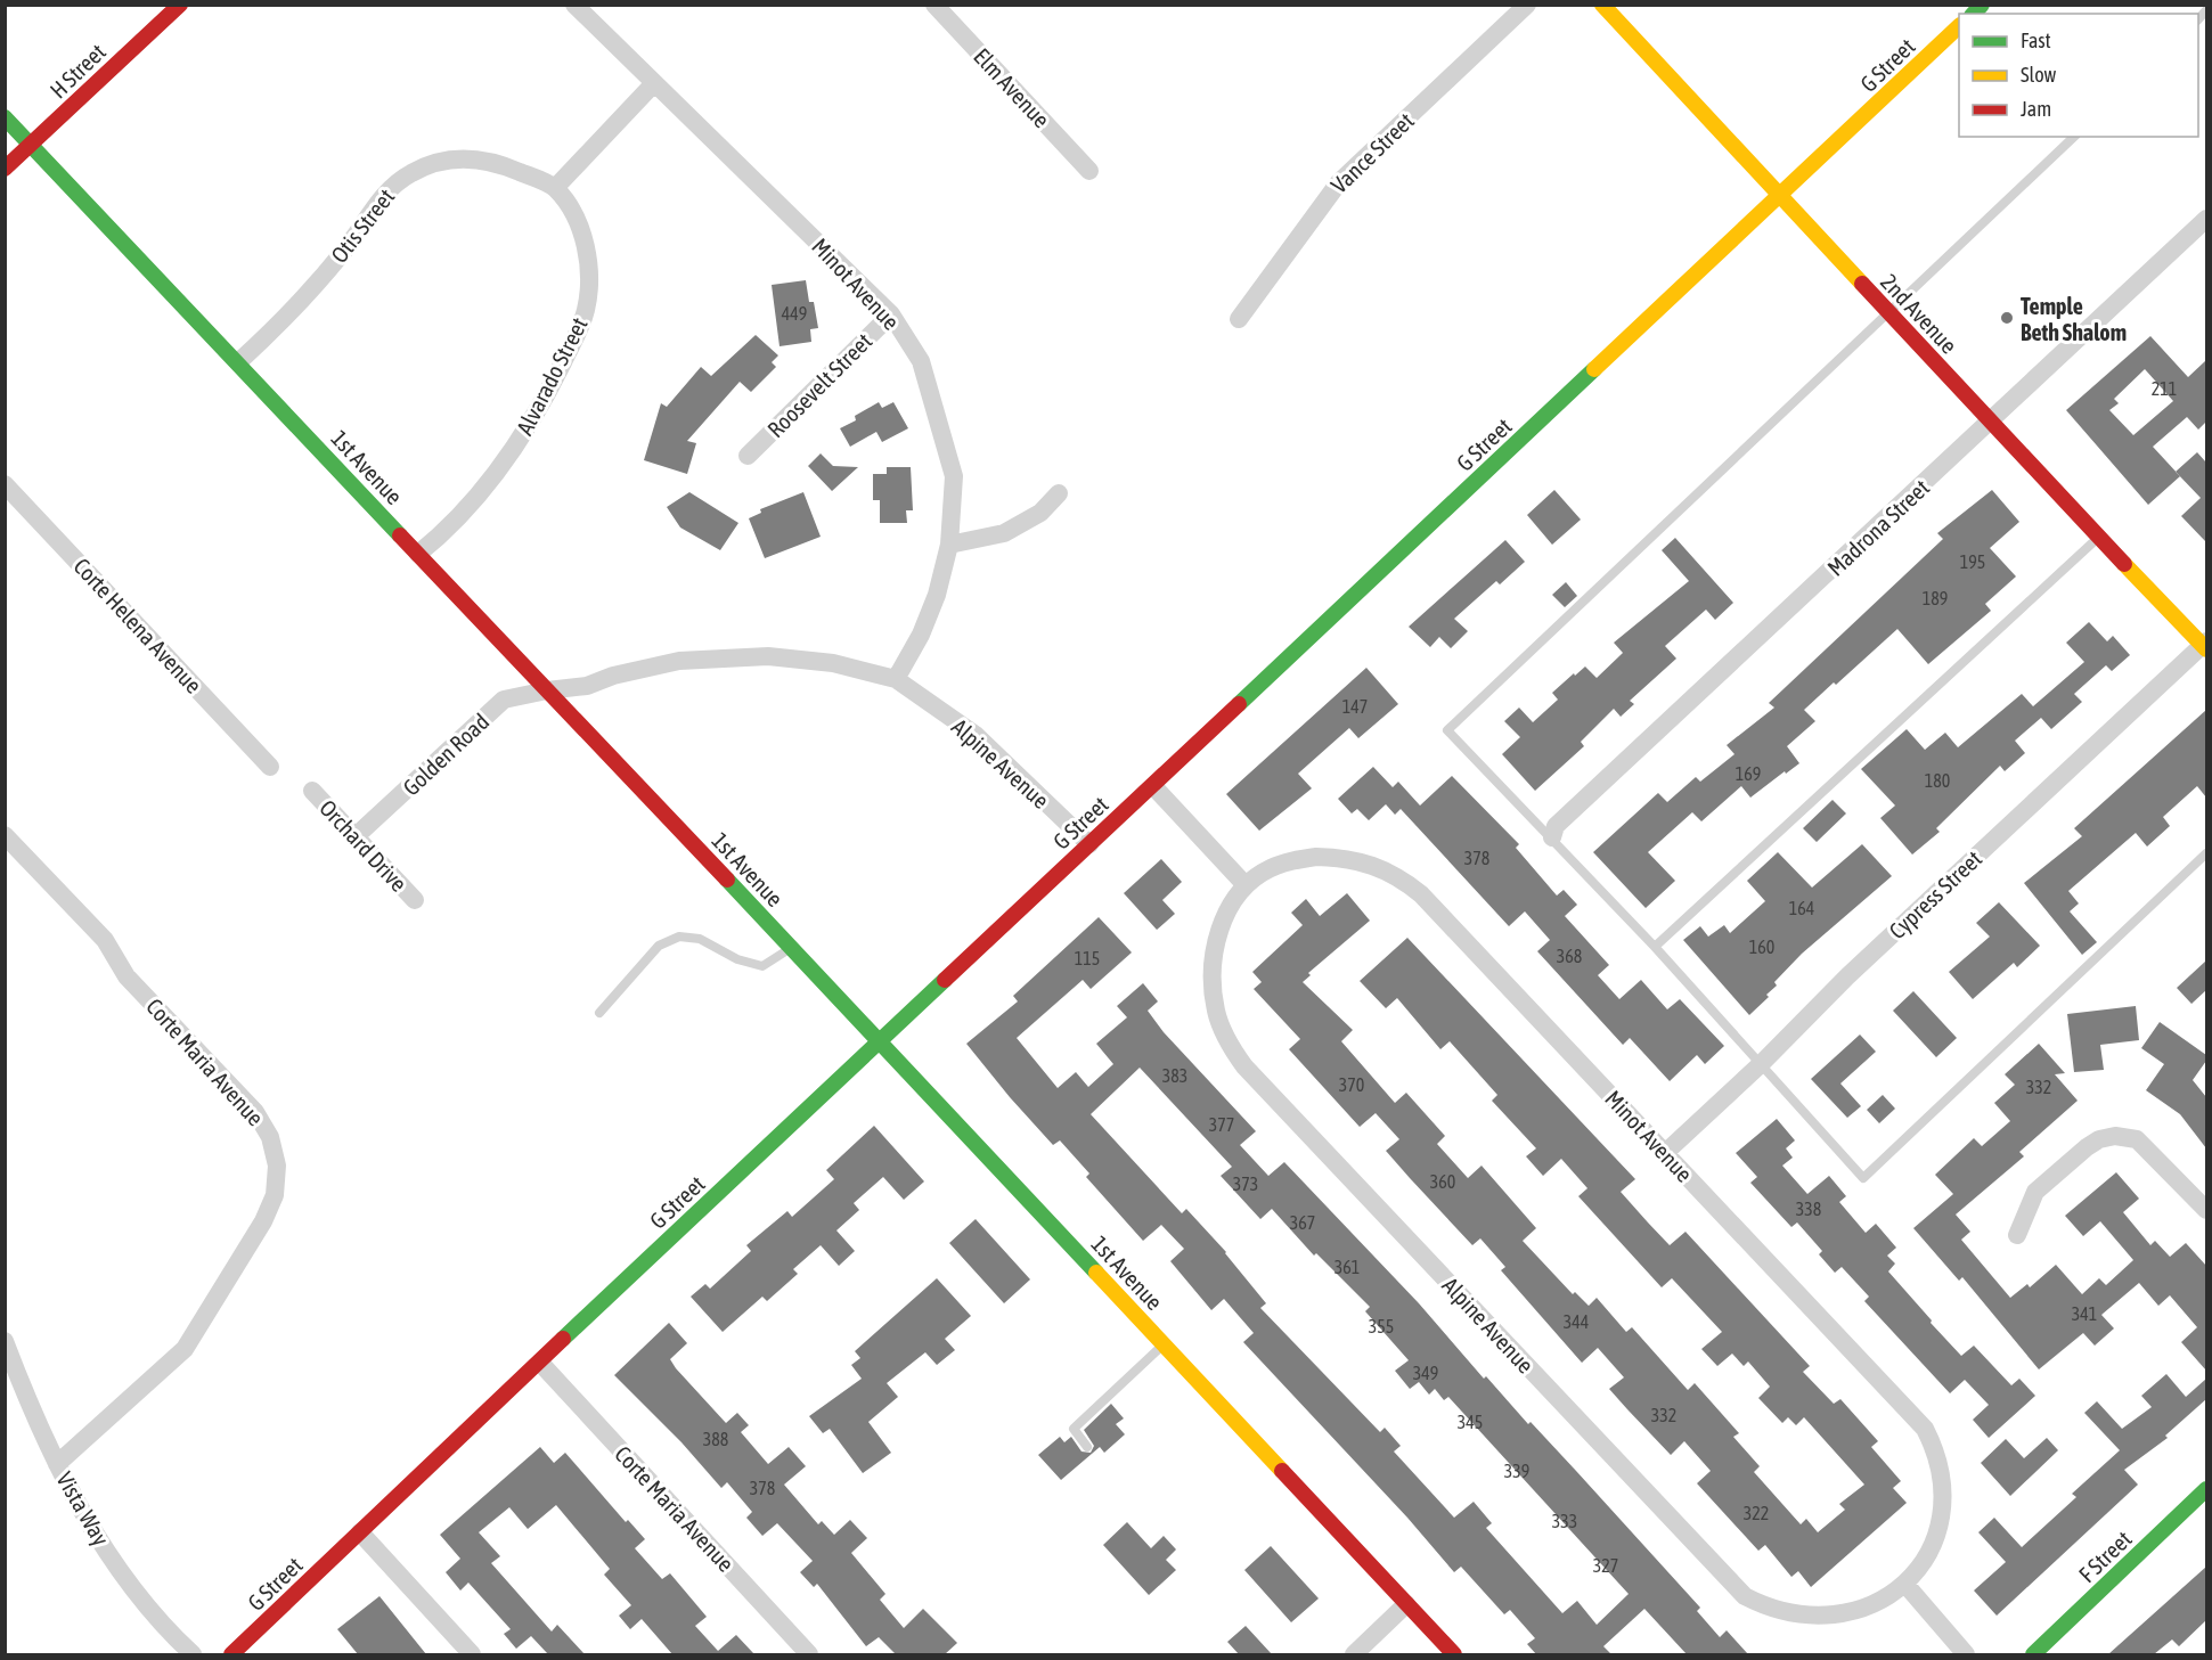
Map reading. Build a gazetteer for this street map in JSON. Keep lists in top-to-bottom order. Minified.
{"streets":{"street":["G Street","H Street","Elm Avenue","Vance Street","Otis Street","Minot Avenue","2nd Avenue","Alvarado Street","Roosevelt Street","1st Avenue","Madrona Street","Corte Helena Avenue","Golden Road","Alpine Avenue","Orchard Drive","Cypress Street","Corte Maria Avenue","Vista Way","F Street"]},"crossings":[["G Street","2nd Avenue"],["G Street","1st Avenue"],["G Street","Alpine Avenue"],["G Street","Corte Maria Avenue"],["H Street","1st Avenue"],["Otis Street","Alvarado Street"],["Otis Street","1st Avenue"],["Minot Avenue","Roosevelt Street"],["Minot Avenue","Alpine Avenue"],["Minot Avenue","Cypress Street"],["2nd Avenue","Madrona Street"],["2nd Avenue","Cypress Street"],["Alvarado Street","1st Avenue"],["1st Avenue","Golden Road"],["1st Avenue","Alpine Avenue"],["Golden Road","Alpine Avenue"],["Golden Road","Orchard Drive"],["Corte Maria Avenue","Vista Way"]],"places":["Temple Beth Shalom"],"house_numbers":["449","211","195","189","147","169","180","378","164","160","368","115","383","370","332","377","360","373","338","367","361","341","344","355","349","332","345","388","339","378","322","333","327"],"legend":["Fast","Slow","Jam"]}
